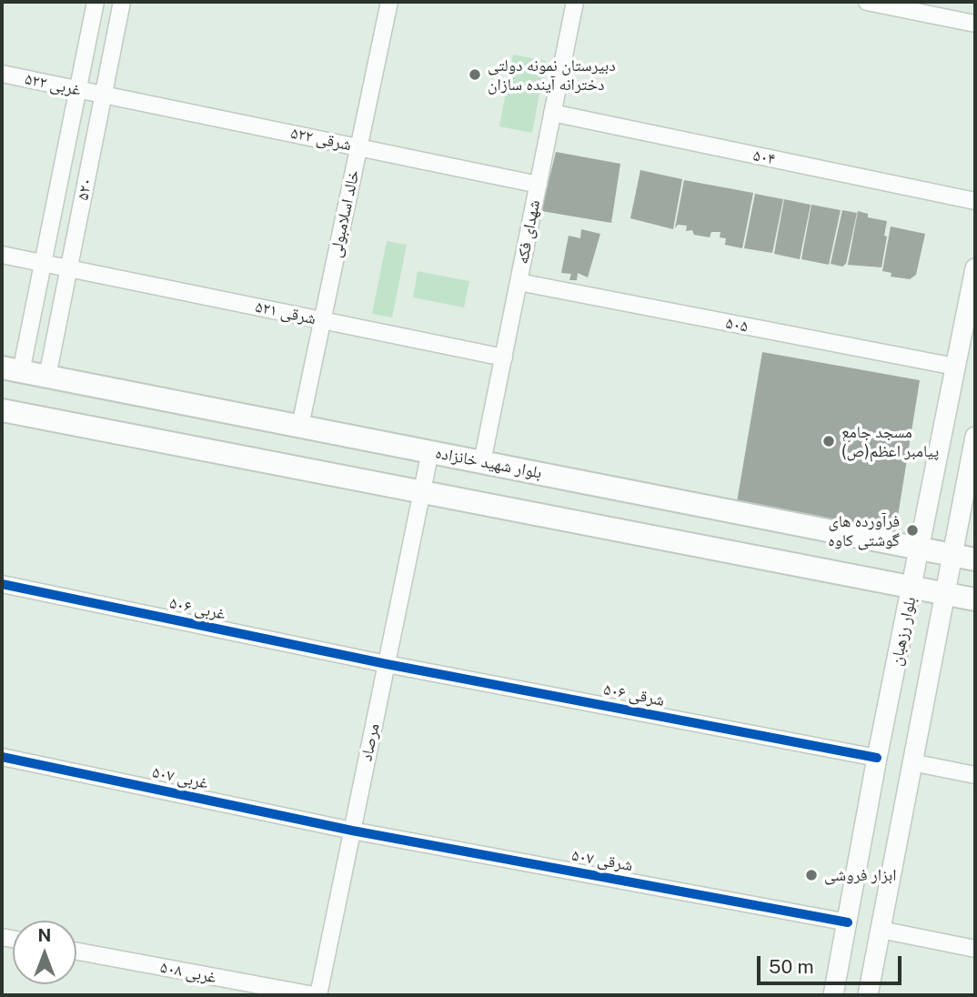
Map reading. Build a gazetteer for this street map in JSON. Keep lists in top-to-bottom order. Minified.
{"streets":{"main road":["بلوار شهید خانزاده"],"street":["۵۲۲ غربی","۵۲۲ شرقی","۵۰۴","۵۲۰","خالد اسلامبولی","شهدای فکه","۵۲۱ شرقی","۵۰۵","۵۰۶ غربی","بلوار رزهبان","۵۰۶ شرقی","مرصاد","۵۰۷ غربی","۵۰۷ شرقی","۵۰۸ غربی"]},"crossings":[["۵۲۲ غربی","۵۲۲ شرقی"],["۵۲۲ غربی","۵۲۰"],["۵۲۲ شرقی","۵۲۰"],["۵۲۲ شرقی","خالد اسلامبولی"],["۵۲۲ شرقی","شهدای فکه"],["۵۰۴","شهدای فکه"],["۵۲۰","۵۲۱ شرقی"],["۵۲۰","بلوار شهید خانزاده"],["خالد اسلامبولی","۵۲۱ شرقی"],["خالد اسلامبولی","بلوار شهید خانزاده"],["شهدای فکه","۵۲۱ شرقی"],["شهدای فکه","۵۰۵"],["شهدای فکه","بلوار شهید خانزاده"],["۵۰۵","بلوار رزهبان"],["بلوار شهید خانزاده","بلوار رزهبان"],["بلوار شهید خانزاده","مرصاد"],["۵۰۶ غربی","۵۰۶ شرقی"],["۵۰۶ غربی","مرصاد"],["بلوار رزهبان","۵۰۶ شرقی"],["بلوار رزهبان","۵۰۷ شرقی"],["۵۰۶ شرقی","مرصاد"],["مرصاد","۵۰۷ غربی"],["مرصاد","۵۰۷ شرقی"],["مرصاد","۵۰۸ غربی"],["۵۰۷ غربی","۵۰۷ شرقی"]],"places":["دبیرستان نمونه دولتی دخترانه آینده سازان","مسجد جامع پیامبر اعظم(ص)","فرآورده های گوشتی کاوه","ابزار فروشی"],"scale_bar":"50 m","north":"top"}
